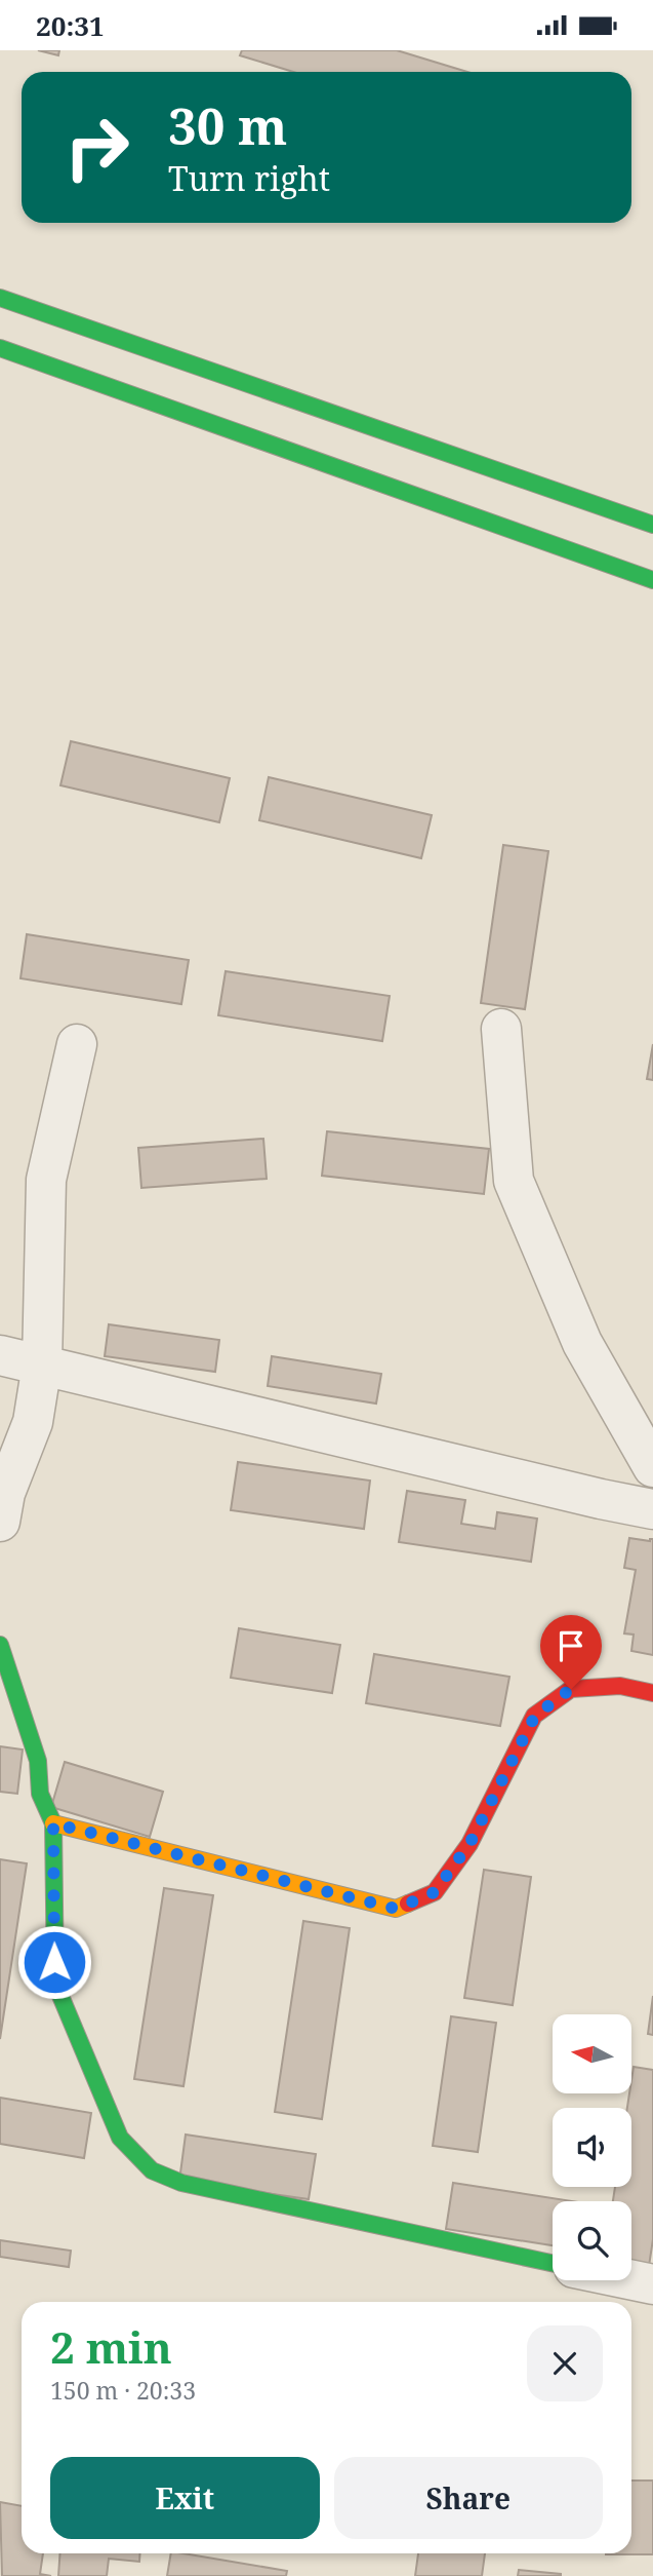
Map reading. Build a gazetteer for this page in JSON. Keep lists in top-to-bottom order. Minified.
{"north":"left","page":{"status":"20:31","turn":["30 m","Turn right"],"heading":["2 min","150 m · 20:33"],"buttons":["Exit","Share"]}}
